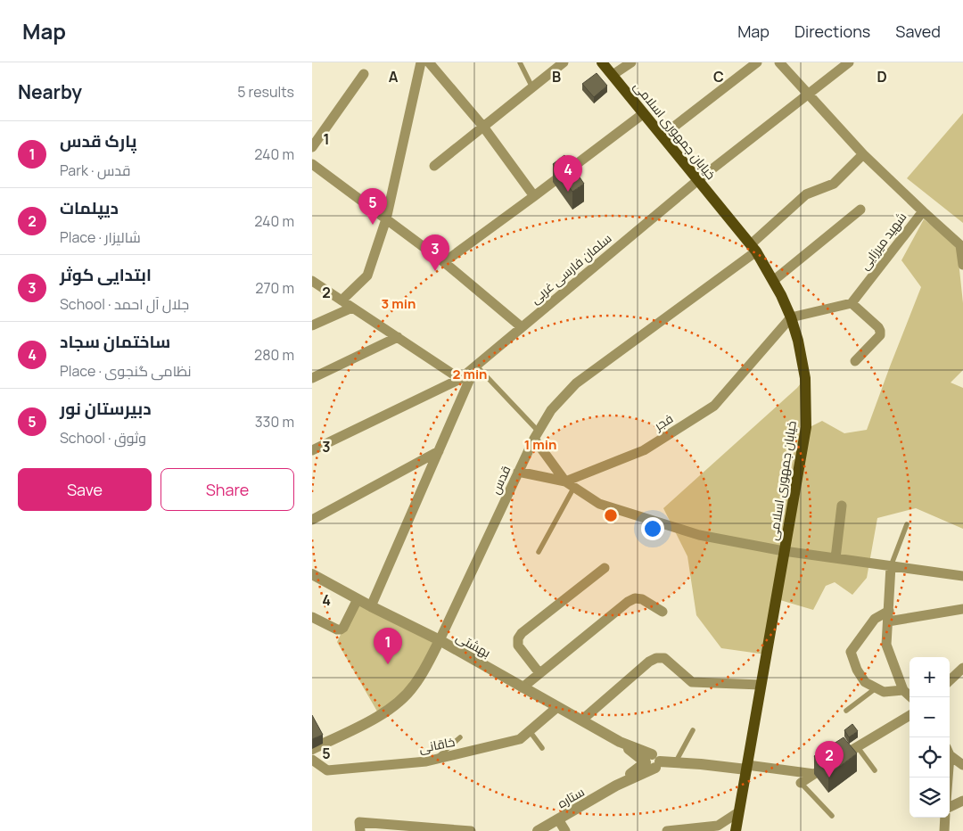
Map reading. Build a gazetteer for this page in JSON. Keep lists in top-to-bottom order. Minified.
{"streets":{"main road":["خیابان جمهوری اسلامی"],"street":["شهید میرزایی","سلمان فارسی غربی","فجر","قدس","بهشتی","خاقانی","ستاره"]},"crossings":[["خیابان جمهوری اسلامی","سلمان فارسی غربی"],["خیابان جمهوری اسلامی","فجر"],["خیابان جمهوری اسلامی","قدس"],["شهید میرزایی","سلمان فارسی غربی"],["شهید میرزایی","قدس"],["قدس","بهشتی"],["بهشتی","خاقانی"],["بهشتی","ستاره"]],"page":{"header":"Map","nav":["Map","Directions","Saved"],"heading":["Nearby","5 results"],"list":[{"mark":"1","name":"پارک قدس","note":"Park · قدس","value":"240 m"},{"mark":"2","name":"دیپلمات","note":"Place · شالیزار","value":"240 m"},{"mark":"3","name":"ابتدایی کوثر","note":"School · جلال آل احمد","value":"270 m"},{"mark":"4","name":"ساختمان سجاد","note":"Place · نظامی گنجوی","value":"280 m"},{"mark":"5","name":"دبیرستان نور","note":"School · وثوق","value":"330 m"}],"pins":["4","5","3","1","2"],"buttons":["Save","Share"],"map_buttons":["+","−"]},"grid":{"columns":["A","B","C","D"],"rows":["1","2","3","4","5"]},"rings":["3 min","2 min","1 min"]}
